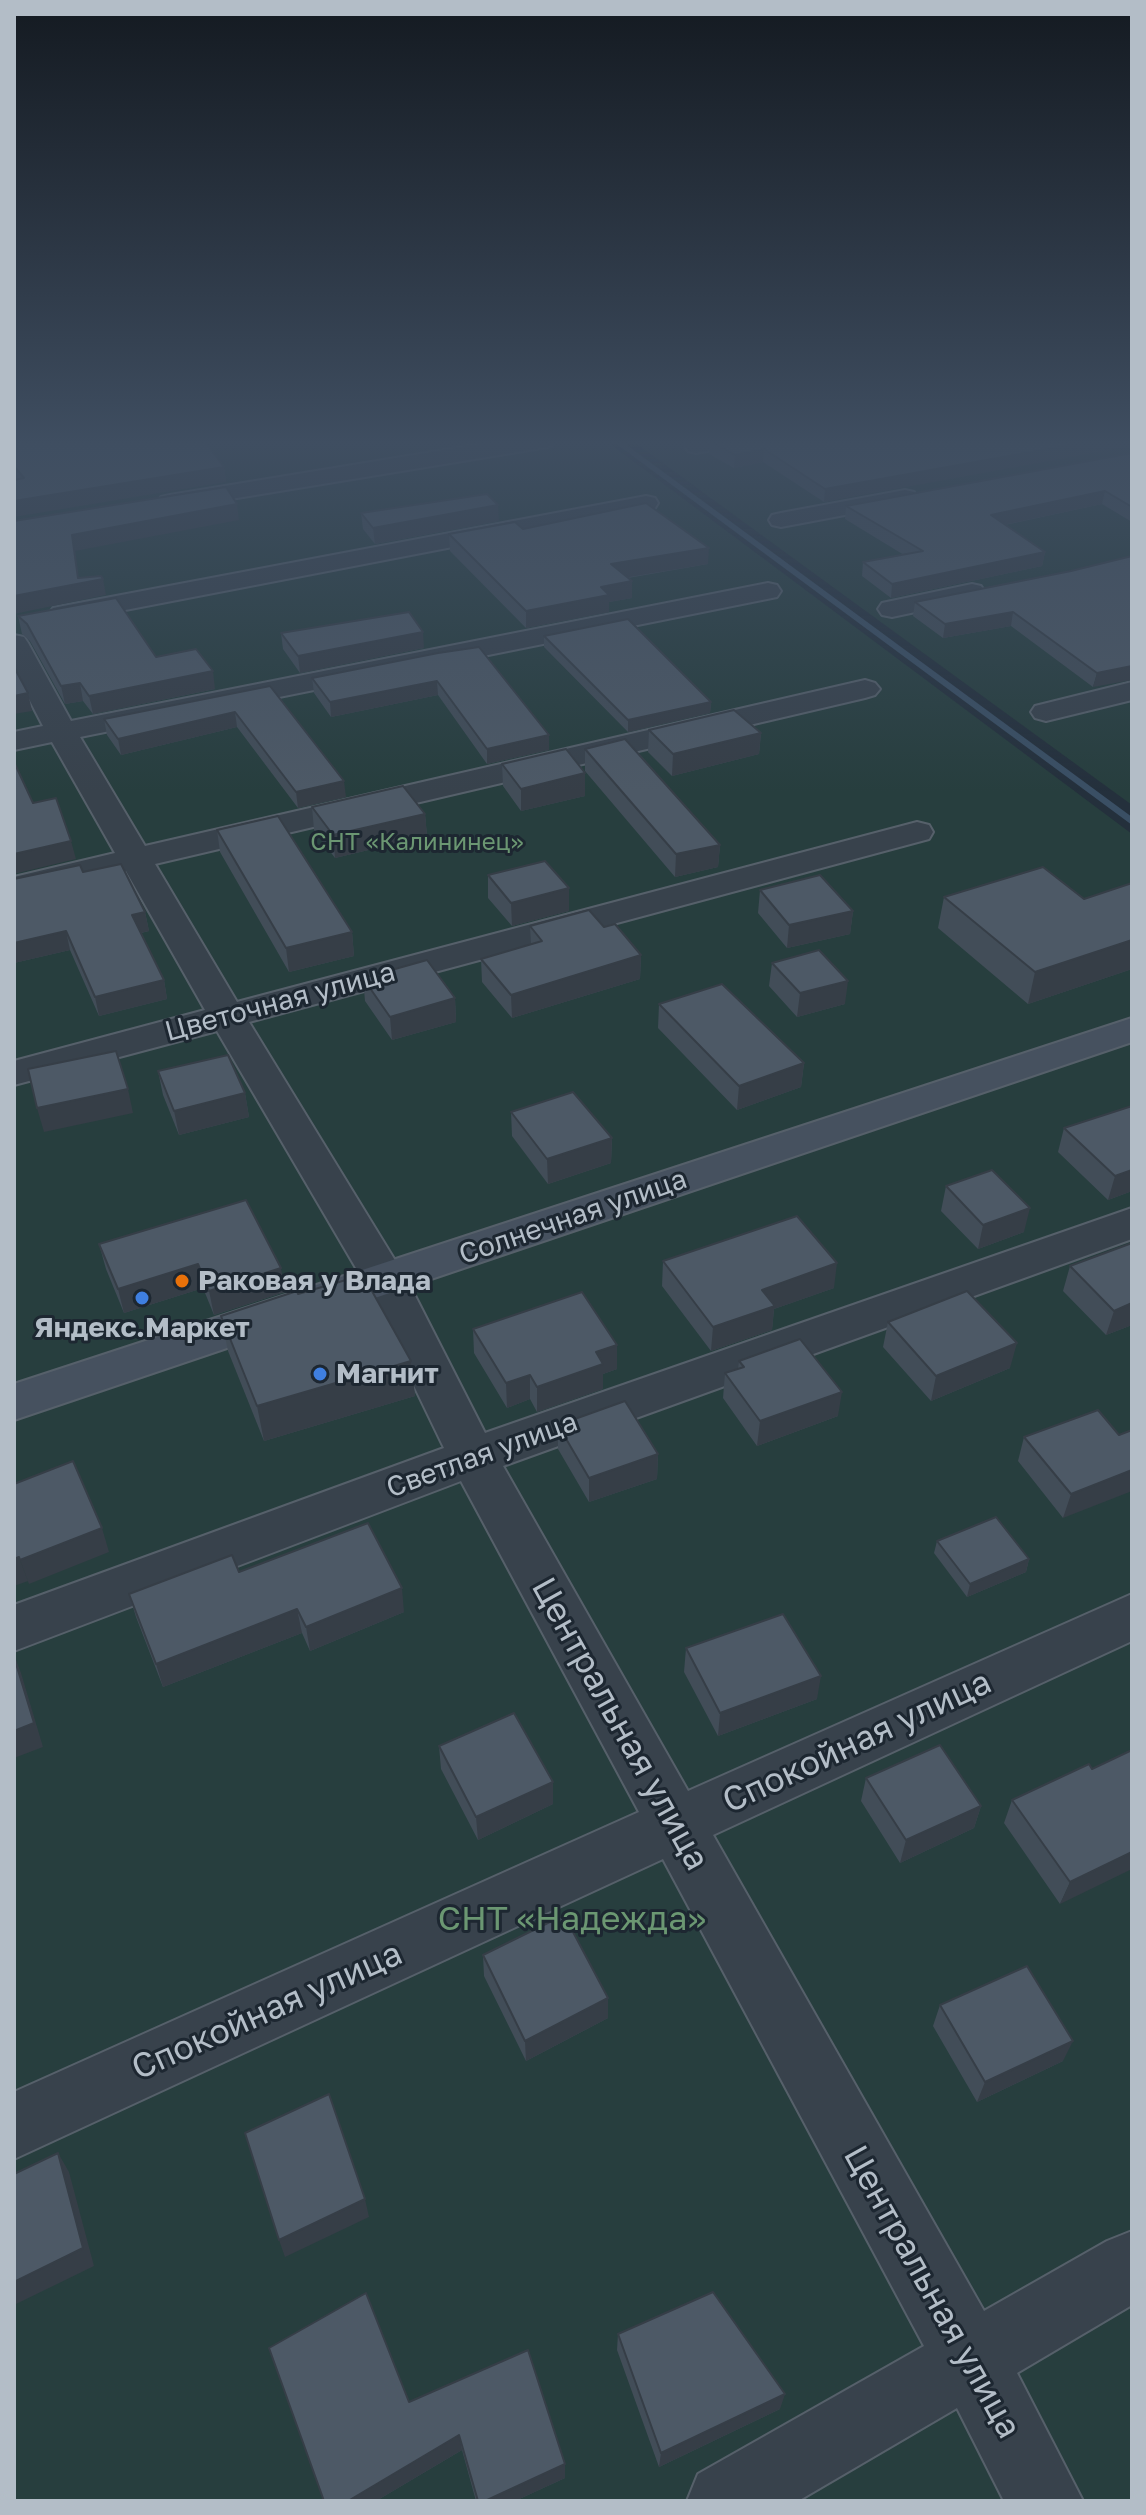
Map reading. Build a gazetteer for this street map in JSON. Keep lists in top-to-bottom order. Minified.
{"streets":{"street":["Цветочная улица","Солнечная улица","Светлая улица","Центральная улица","Спокойная улица"]},"crossings":[["Цветочная улица","Центральная улица"],["Солнечная улица","Центральная улица"],["Светлая улица","Центральная улица"],["Центральная улица","Спокойная улица"]],"parks":["СНТ «Калининец»","СНТ «Надежда»"],"places":["Раковая у Влада","Яндекс.Маркет","Магнит"]}
